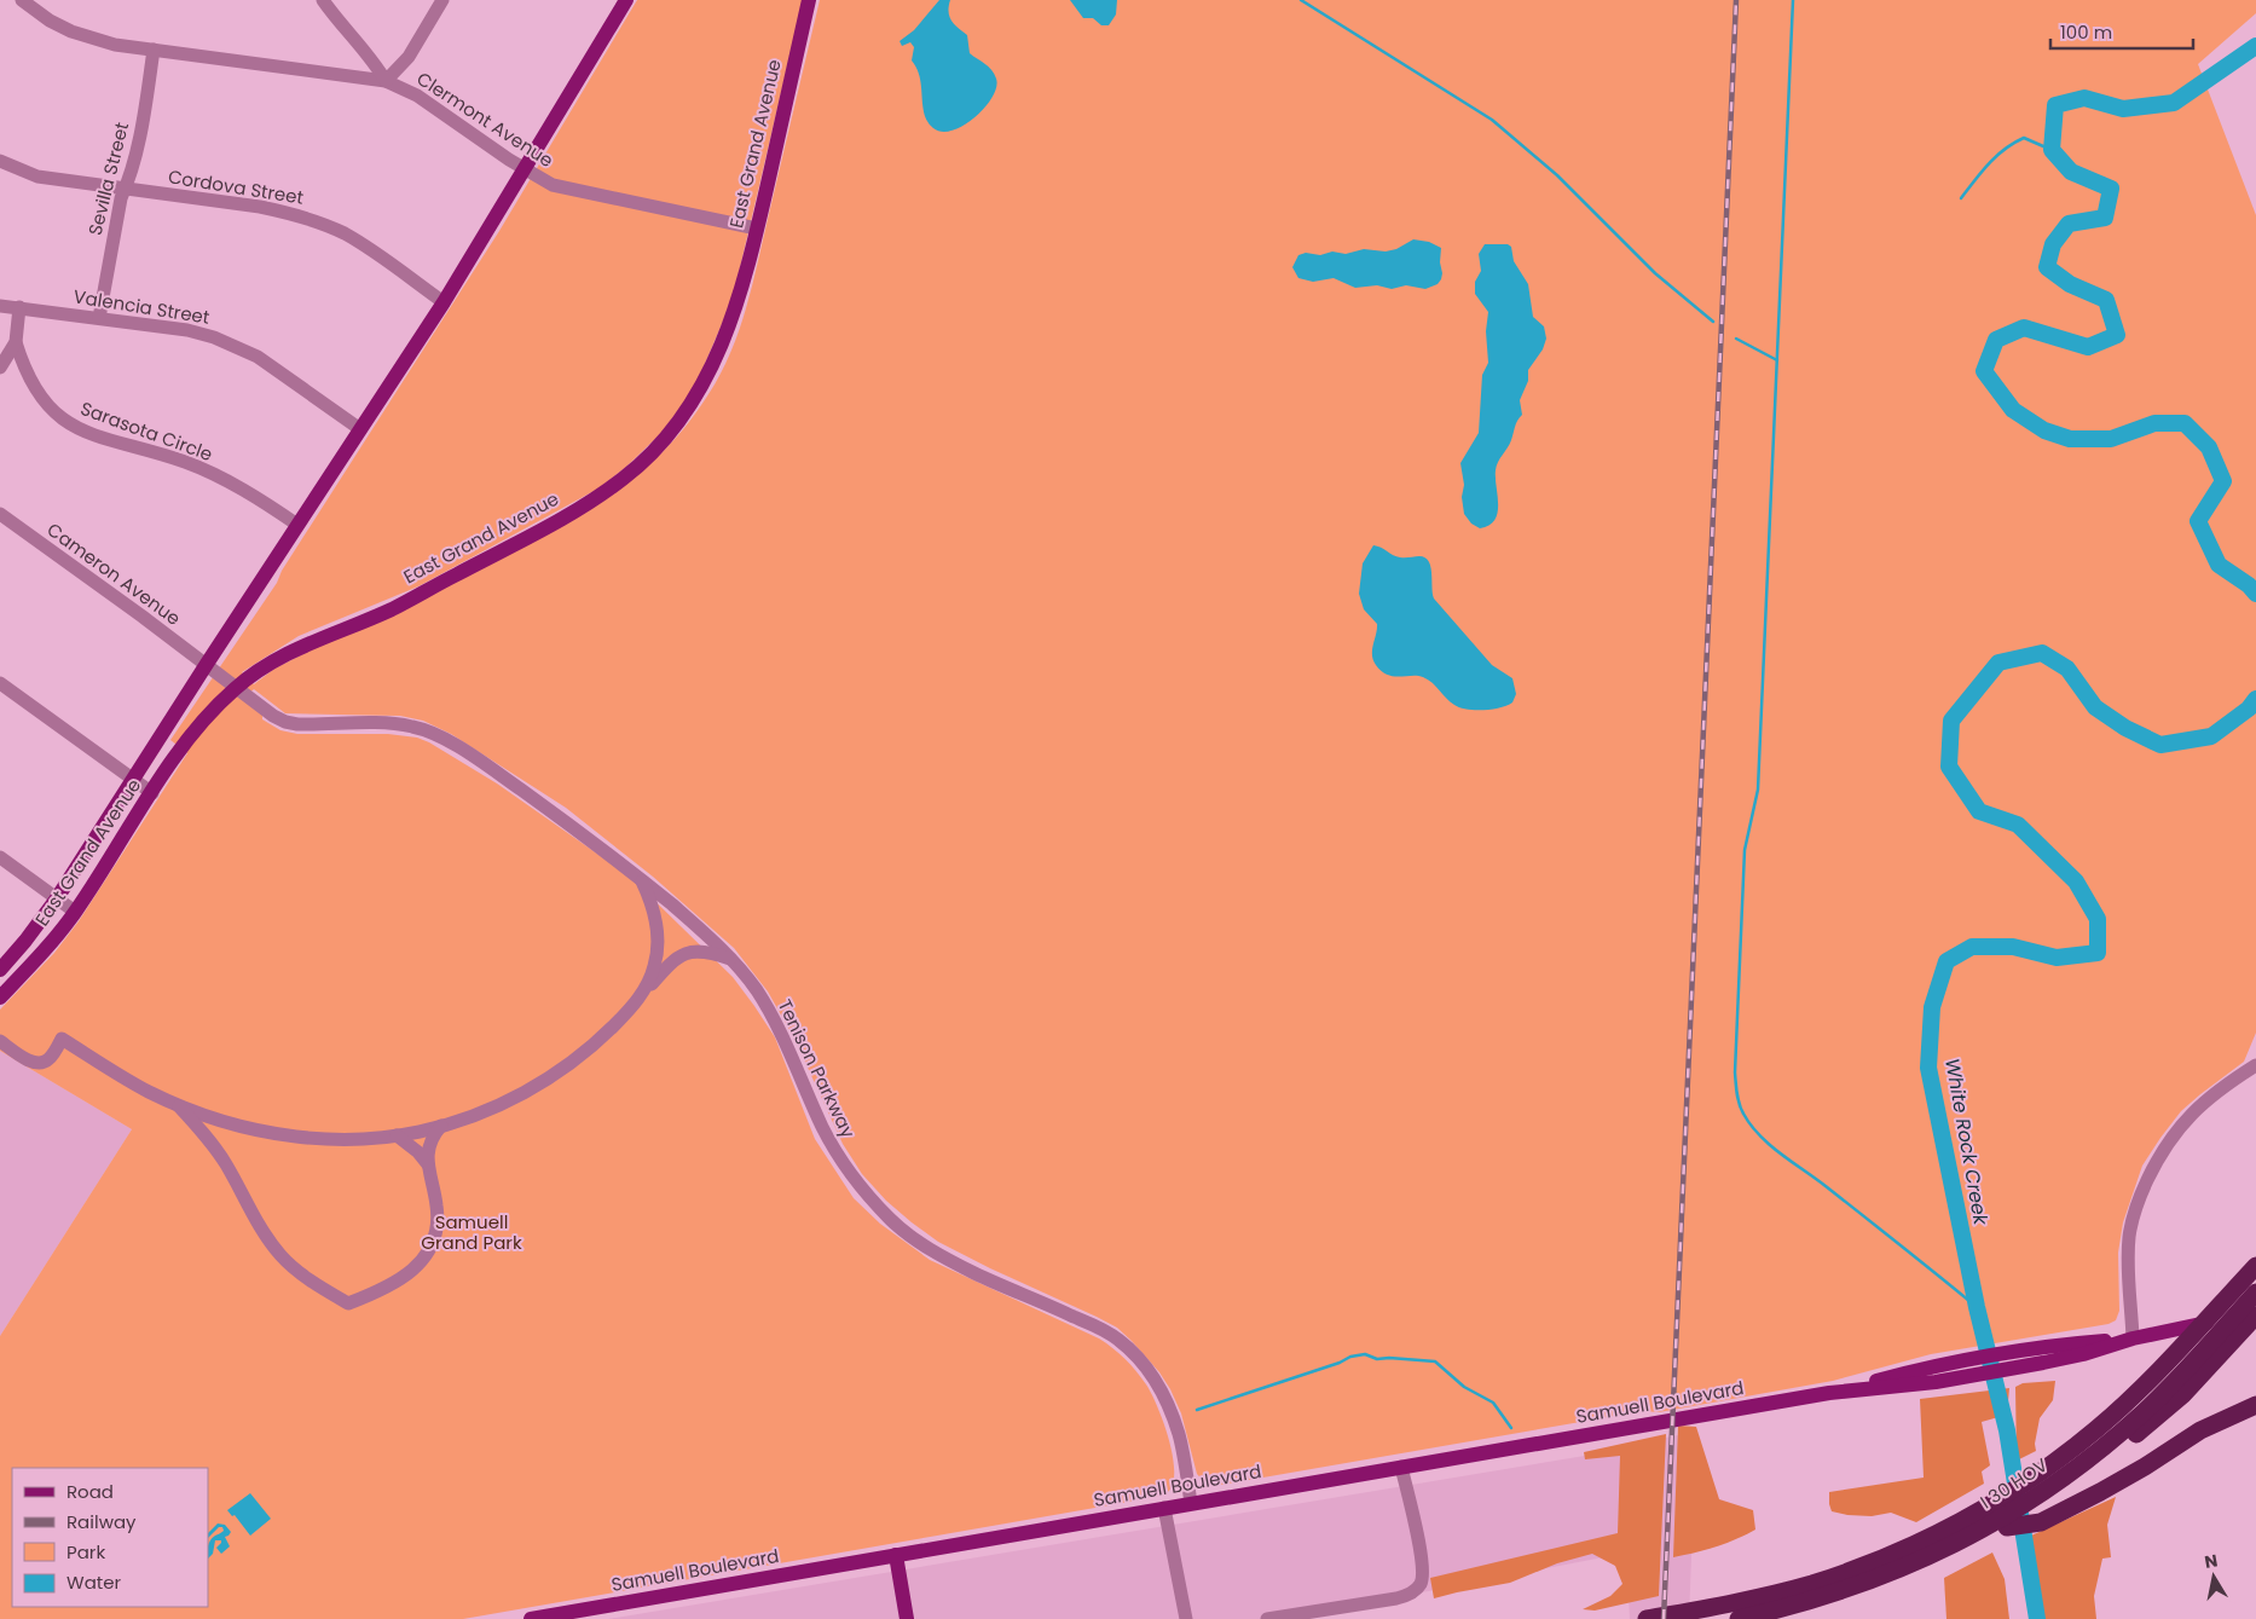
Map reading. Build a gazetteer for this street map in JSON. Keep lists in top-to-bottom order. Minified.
{"streets":{"highway":["I 30 HOV"],"main road":["East Grand Avenue","Samuell Boulevard"],"street":["Clermont Avenue","Sevilla Street","Cordova Street","Valencia Street","Sarasota Circle","Cameron Avenue","Tenison Parkway"]},"crossings":[["Clermont Avenue","East Grand Avenue"],["Clermont Avenue","Sevilla Street"],["East Grand Avenue","Cordova Street"],["East Grand Avenue","Valencia Street"],["East Grand Avenue","Sarasota Circle"],["East Grand Avenue","Cameron Avenue"],["East Grand Avenue","Tenison Parkway"],["Sevilla Street","Cordova Street"],["Sevilla Street","Valencia Street"],["Cameron Avenue","Tenison Parkway"],["Tenison Parkway","Samuell Boulevard"]],"water":["White Rock Creek"],"parks":["Samuell Grand Park"],"legend":["Road","Railway","Park","Water"],"scale_bar":"100 m","north":"top"}
